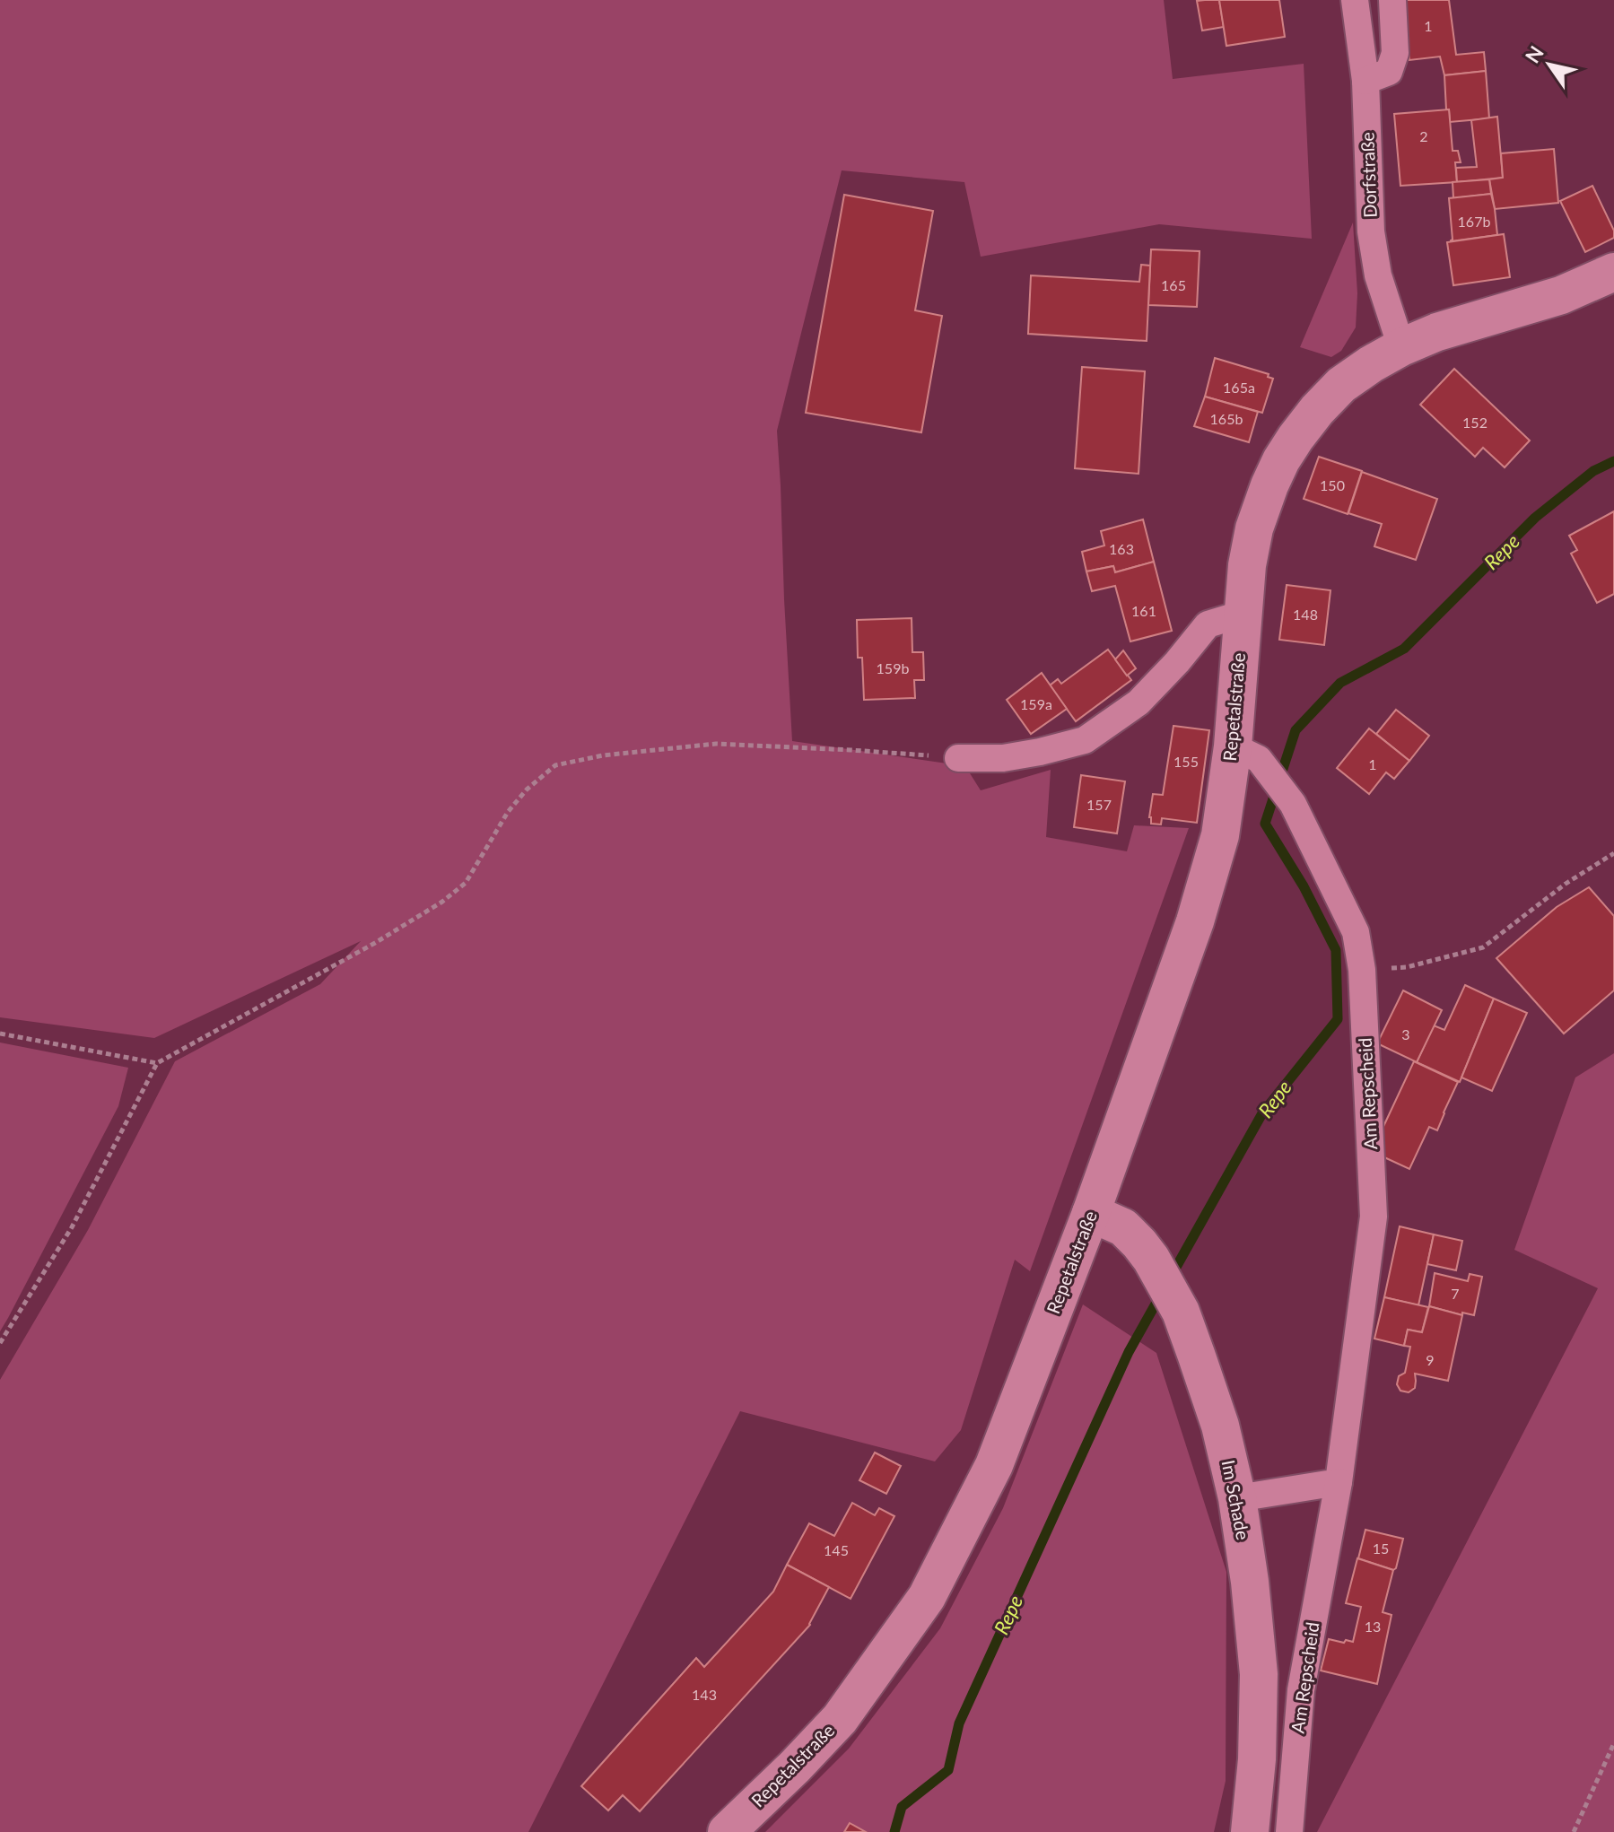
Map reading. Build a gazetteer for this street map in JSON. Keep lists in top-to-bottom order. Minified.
{"streets":{"main road":["Repetalstraße","Im Schade"],"street":["Dorfstraße","Am Repscheid"]},"crossings":[["Dorfstraße","Repetalstraße"],["Repetalstraße","Am Repscheid"],["Repetalstraße","Im Schade"]],"water":["Repe"],"house_numbers":["1","2","167b","165","165a","165b","152","150","163","161","148","159b","159a","155","1","157","3","7","9","15","145","13","143"],"north":"top left"}
